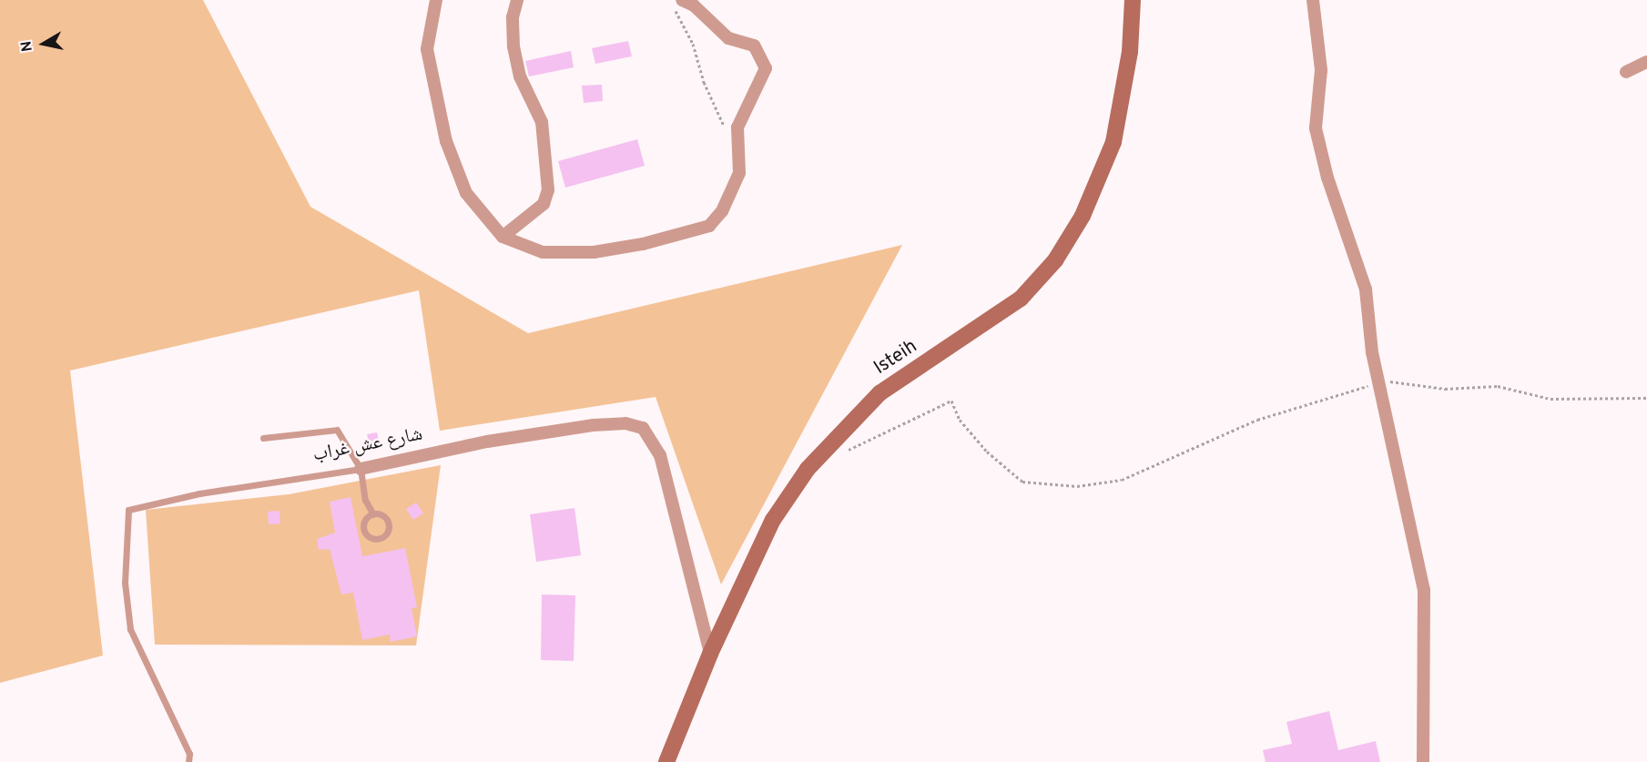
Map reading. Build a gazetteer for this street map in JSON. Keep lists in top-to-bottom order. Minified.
{"streets":{"street":["Isteih","شارع عش غراب"]},"crossings":[["Isteih","شارع عش غراب"]],"north":"left"}
